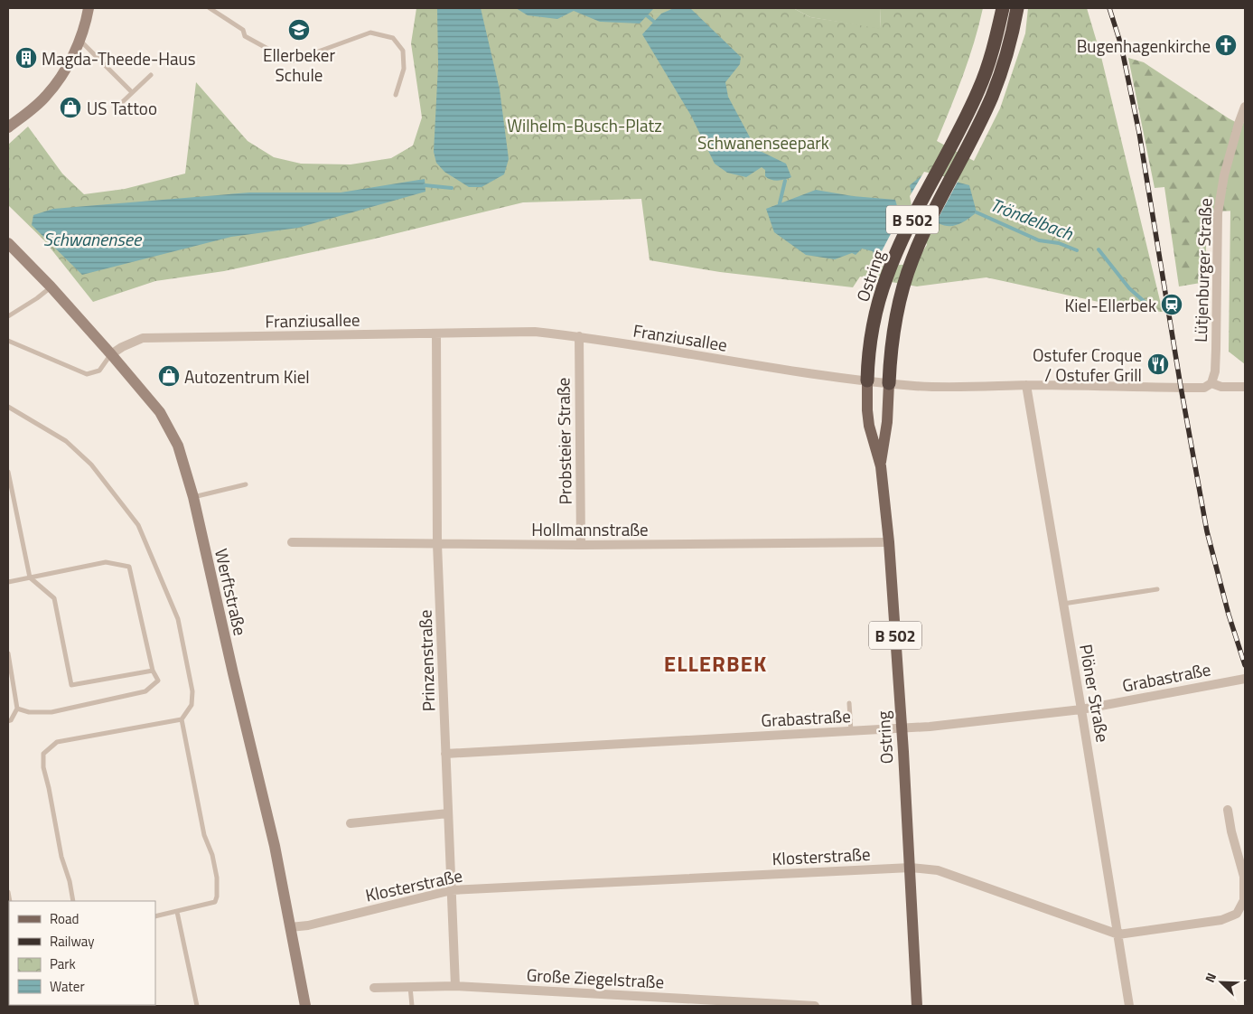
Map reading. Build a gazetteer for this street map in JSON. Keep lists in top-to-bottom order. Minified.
{"streets":{"highway":["B 502","Ostring"],"main road":["Werftstraße"],"street":["Lütjenburger Straße","Franziusallee","Probsteier Straße","Hollmannstraße","Prinzenstraße","Grabastraße","Plöner Straße","Klosterstraße","Große Ziegelstraße"]},"crossings":[["Lütjenburger Straße","Franziusallee"],["Ostring","Franziusallee"],["Ostring","Hollmannstraße"],["Ostring","Grabastraße"],["Ostring","Klosterstraße"],["Franziusallee","Probsteier Straße"],["Franziusallee","Werftstraße"],["Franziusallee","Prinzenstraße"],["Franziusallee","Plöner Straße"],["Probsteier Straße","Hollmannstraße"],["Hollmannstraße","Prinzenstraße"],["Werftstraße","Klosterstraße"],["Prinzenstraße","Grabastraße"],["Prinzenstraße","Klosterstraße"],["Prinzenstraße","Große Ziegelstraße"],["Grabastraße","Plöner Straße"],["Plöner Straße","Klosterstraße"]],"districts":["ELLERBEK"],"water":["Tröndelbach","Schwanensee"],"parks":["Wilhelm-Busch-Platz","Schwanenseepark"],"places":{"school or university":["Ellerbeker Schule"],"church":["Bugenhagenkirche"],"building":["Magda-Theede-Haus"],"shop":["US Tattoo","Autozentrum Kiel"],"station":["Kiel-Ellerbek"],"restaurant":["Ostufer Croque / Ostufer Grill"]},"legend":["Road","Railway","Park","Water"],"north":"top left"}
